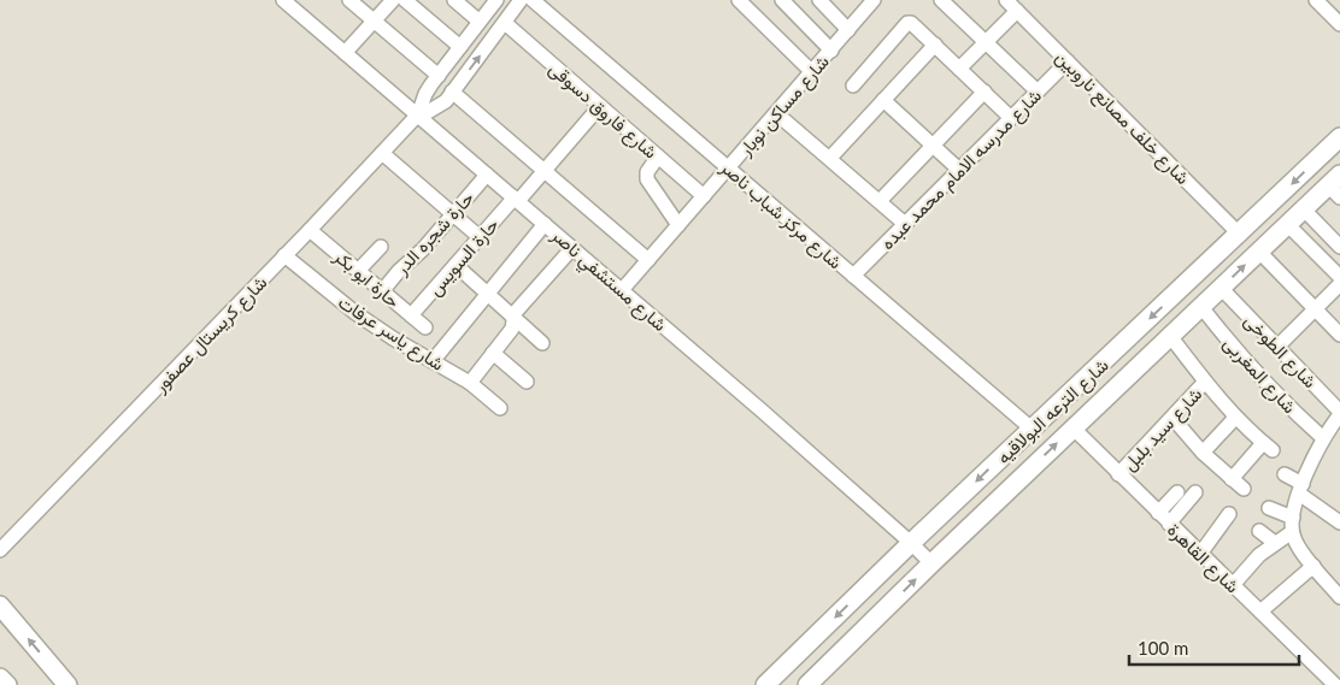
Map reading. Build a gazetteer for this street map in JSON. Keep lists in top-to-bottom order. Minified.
{"streets":{"street":["شارع مساكن نوبار","شارع فاروق دسوقى","شارع خلف مصانع ناروبين","شارع مدرسه الامام محمد عبده","شارع مركز شباب ناصر","حارة شجره الدر","حارة السويس","حارة ابو بكر","شارع مستشفي ناصر","شارع ياسر عرفات","شارع كريستال عصفور","شارع الطوخى","شارع المغربى","شارع الترعه البولاقيه","شارع سيد بلبل","شارع القاهرة"]},"crossings":[["شارع مساكن نوبار","شارع فاروق دسوقى"],["شارع مساكن نوبار","شارع مركز شباب ناصر"],["شارع مساكن نوبار","شارع مستشفي ناصر"],["شارع فاروق دسوقى","حارة السويس"],["شارع فاروق دسوقى","شارع كريستال عصفور"],["شارع خلف مصانع ناروبين","شارع مدرسه الامام محمد عبده"],["شارع خلف مصانع ناروبين","شارع الترعه البولاقيه"],["شارع مدرسه الامام محمد عبده","شارع مركز شباب ناصر"],["شارع مركز شباب ناصر","شارع الترعه البولاقيه"],["حارة شجره الدر","حارة ابو بكر"],["حارة شجره الدر","شارع مستشفي ناصر"],["حارة السويس","حارة ابو بكر"],["حارة السويس","شارع مستشفي ناصر"],["حارة ابو بكر","شارع كريستال عصفور"],["شارع مستشفي ناصر","شارع كريستال عصفور"],["شارع مستشفي ناصر","شارع الترعه البولاقيه"],["شارع ياسر عرفات","شارع كريستال عصفور"],["شارع الطوخى","شارع الترعه البولاقيه"],["شارع المغربى","شارع الترعه البولاقيه"],["شارع الترعه البولاقيه","شارع القاهرة"],["شارع سيد بلبل","شارع القاهرة"]],"scale_bar":"100 m"}
